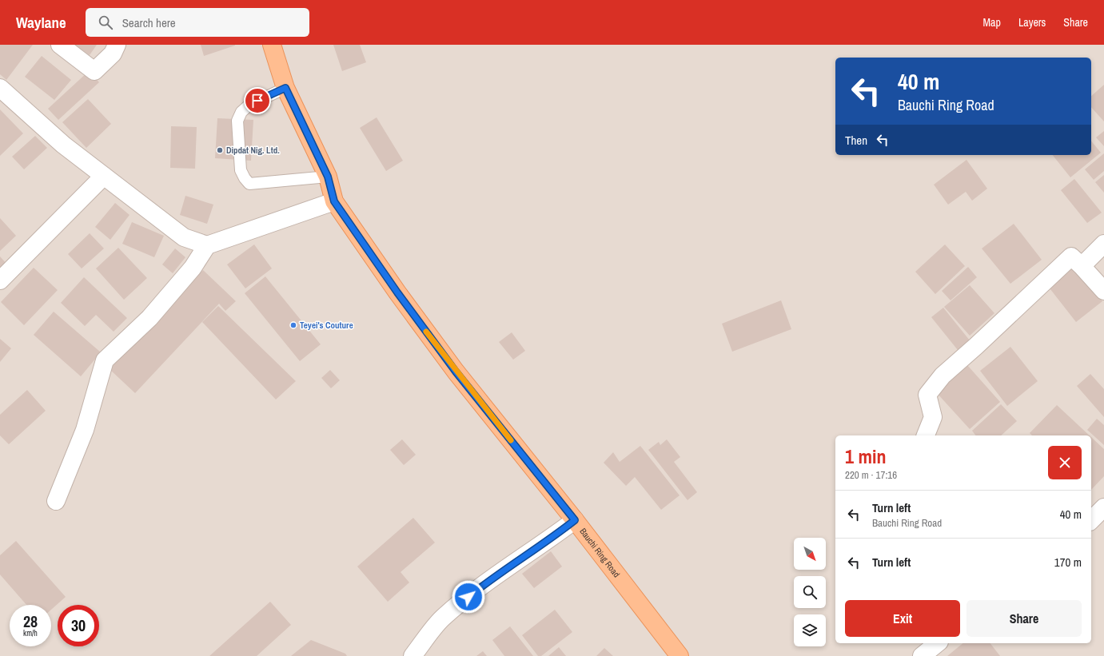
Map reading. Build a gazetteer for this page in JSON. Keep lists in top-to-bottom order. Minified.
{"streets":{"main road":["Bauchi Ring Road"]},"places":["Dipdat Nig. Ltd.","Teyei's Couture"],"north":"bottom right","page":{"header":"Waylane","search":"Search here","nav":["Map","Layers","Share"],"turn":["40 m","Bauchi Ring Road"],"then":"Then","heading":["1 min","220 m · 17:16"],"list":[{"name":"Turn left","note":"Bauchi Ring Road","value":"40 m"},{"name":"Turn left","value":"170 m"}],"buttons":["Exit","Share"],"speed":"28 km/h","limit":"30"}}
